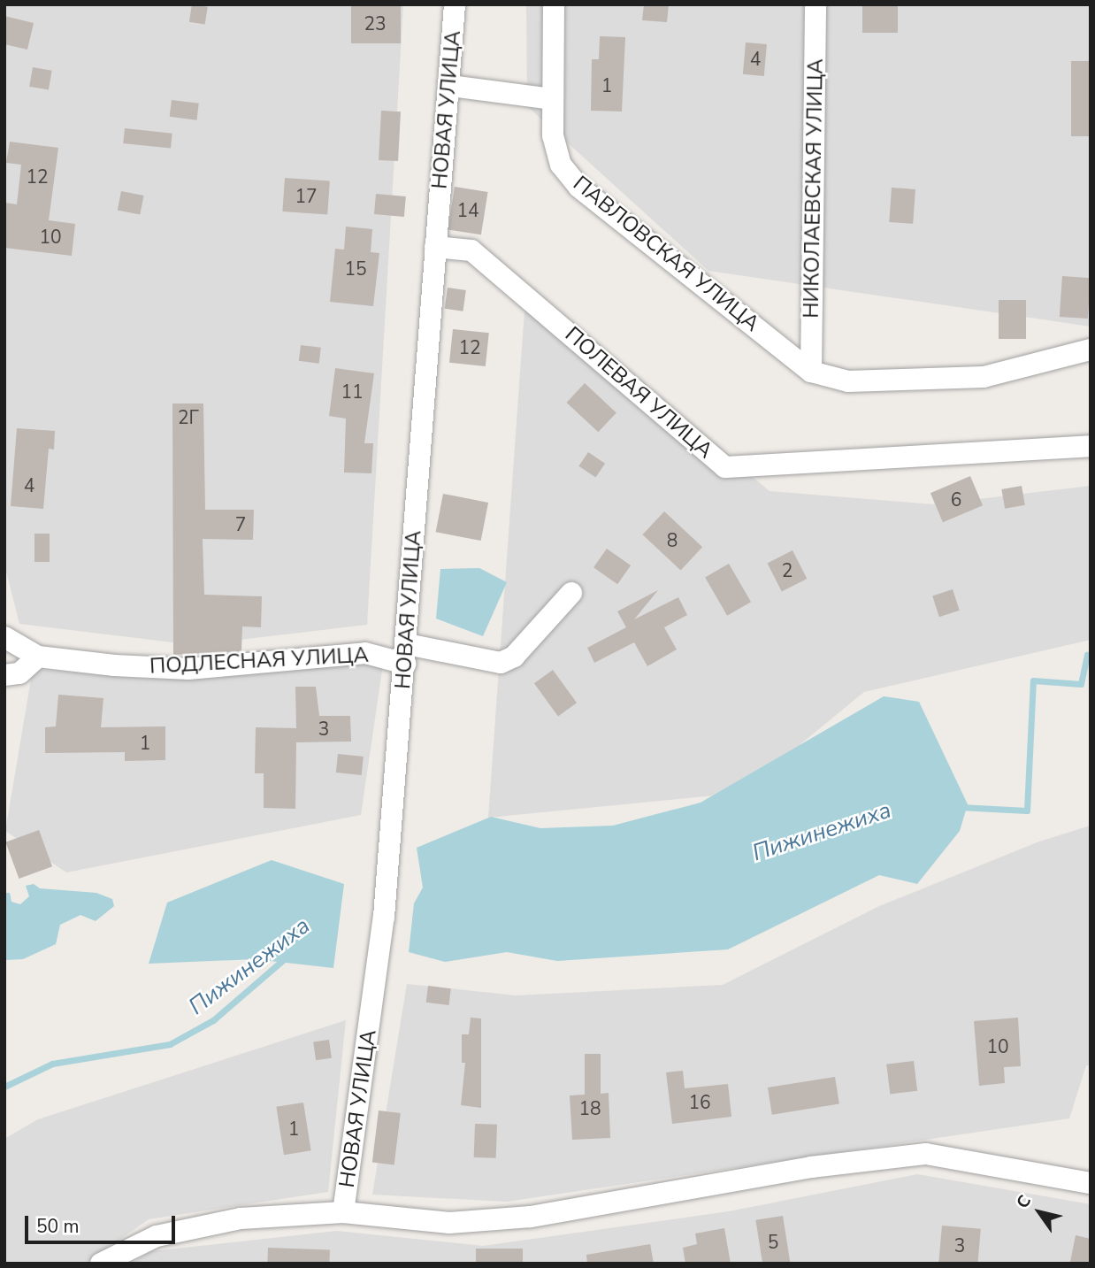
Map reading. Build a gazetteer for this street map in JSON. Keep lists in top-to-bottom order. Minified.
{"streets":{"street":["НОВАЯ УЛИЦА","НИКОЛАЕВСКАЯ УЛИЦА","ПАВЛОВСКАЯ УЛИЦА","ПОЛЕВАЯ УЛИЦА","ПОДЛЕСНАЯ УЛИЦА"]},"crossings":[["НОВАЯ УЛИЦА","ПОЛЕВАЯ УЛИЦА"],["НОВАЯ УЛИЦА","ПОДЛЕСНАЯ УЛИЦА"],["НИКОЛАЕВСКАЯ УЛИЦА","ПАВЛОВСКАЯ УЛИЦА"]],"water":["Пижинежиха"],"house_numbers":["23","4","1","12","17","14","10","15","12","11","2Г","4","6","7","8","2","3","1","10","16","18","1","5","3"],"scale_bar":"50 m","north":"top left"}
